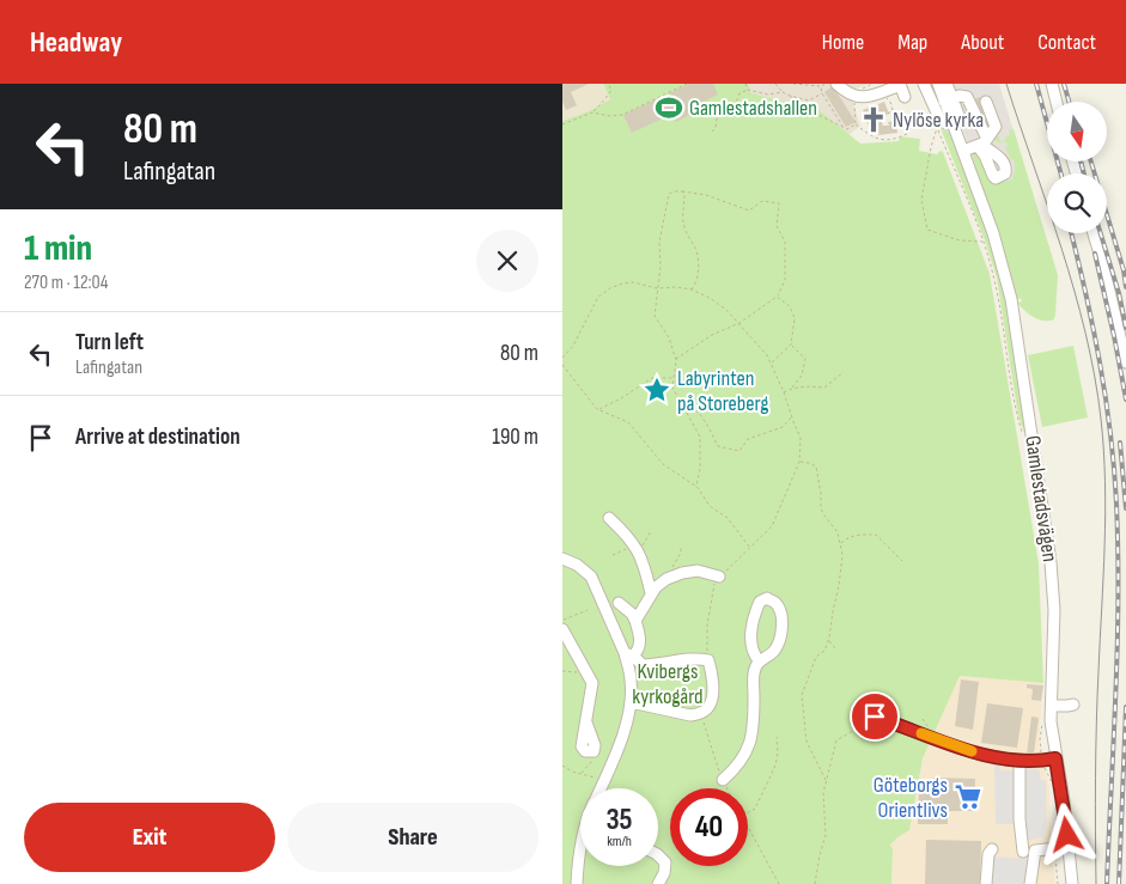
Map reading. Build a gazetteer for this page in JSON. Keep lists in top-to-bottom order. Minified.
{"streets":{"street":["Gamlestadsvägen"]},"parks":["Kvibergs kyrkogård"],"places":{"sports":["Gamlestadshallen"],"church":["Nylöse kyrka"],"place":["Labyrinten på Storeberg"],"supermarket":["Göteborgs Orientlivs"]},"north":"bottom","page":{"header":"Headway","nav":["Home","Map","About","Contact"],"turn":["80 m","Lafingatan"],"heading":["1 min","270 m · 12:04"],"list":[{"name":"Turn left","note":"Lafingatan","value":"80 m"},{"name":"Arrive at destination","value":"190 m"}],"speed":"35 km/h","limit":"40","buttons":["Exit","Share"]}}
